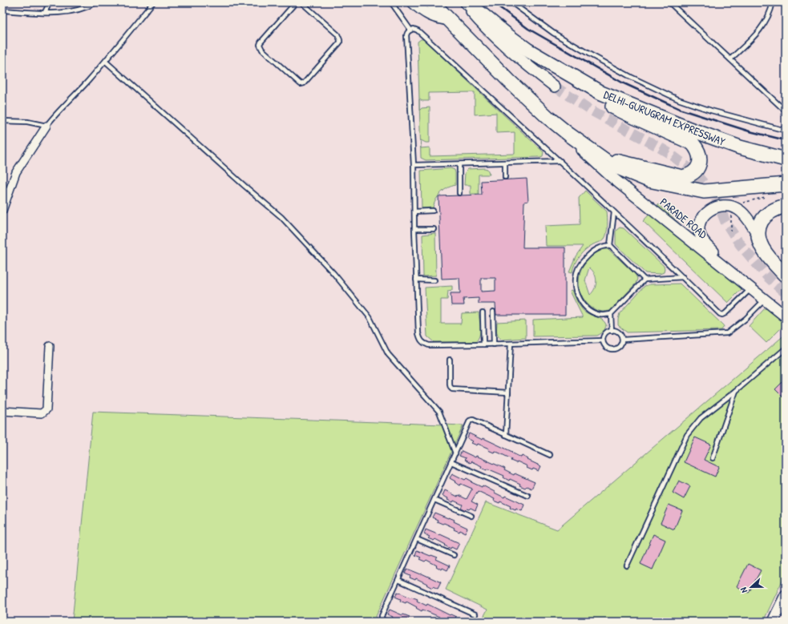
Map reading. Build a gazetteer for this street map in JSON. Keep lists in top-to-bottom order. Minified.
{"streets":{"highway":["DELHI-GURUGRAM EXPRESSWAY"],"street":["PARADE ROAD"]},"north":"left"}
